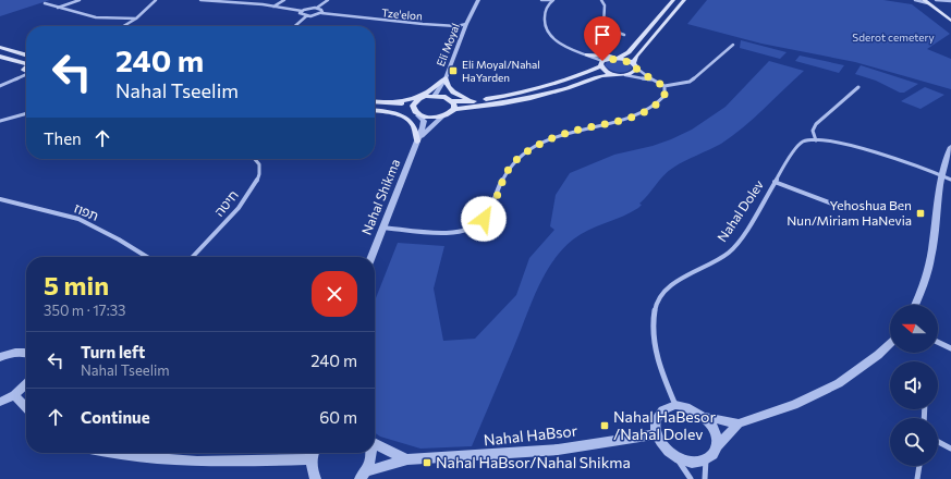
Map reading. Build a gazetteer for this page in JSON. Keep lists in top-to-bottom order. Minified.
{"streets":{"street":["Tze'elon","Eli Moyal","Nahal Shikma","חיטה","Nahal Dolev","תפוז","Nahal HaBsor"]},"crossings":[["Tze'elon","Eli Moyal"],["Nahal Dolev","Nahal HaBsor"]],"parks":["Sderot cemetery"],"places":{"transit":["Eli Moyal/Nahal HaYarden","Yehoshua Ben Nun/Miriam HaNevia","Nahal HaBesor /Nahal Dolev","Nahal HaBsor/Nahal Shikma"]},"north":"left","page":{"turn":["240 m","Nahal Tseelim"],"then":"Then","heading":["5 min","350 m · 17:33"],"list":[{"name":"Turn left","note":"Nahal Tseelim","value":"240 m"},{"name":"Continue","value":"60 m"}]}}
